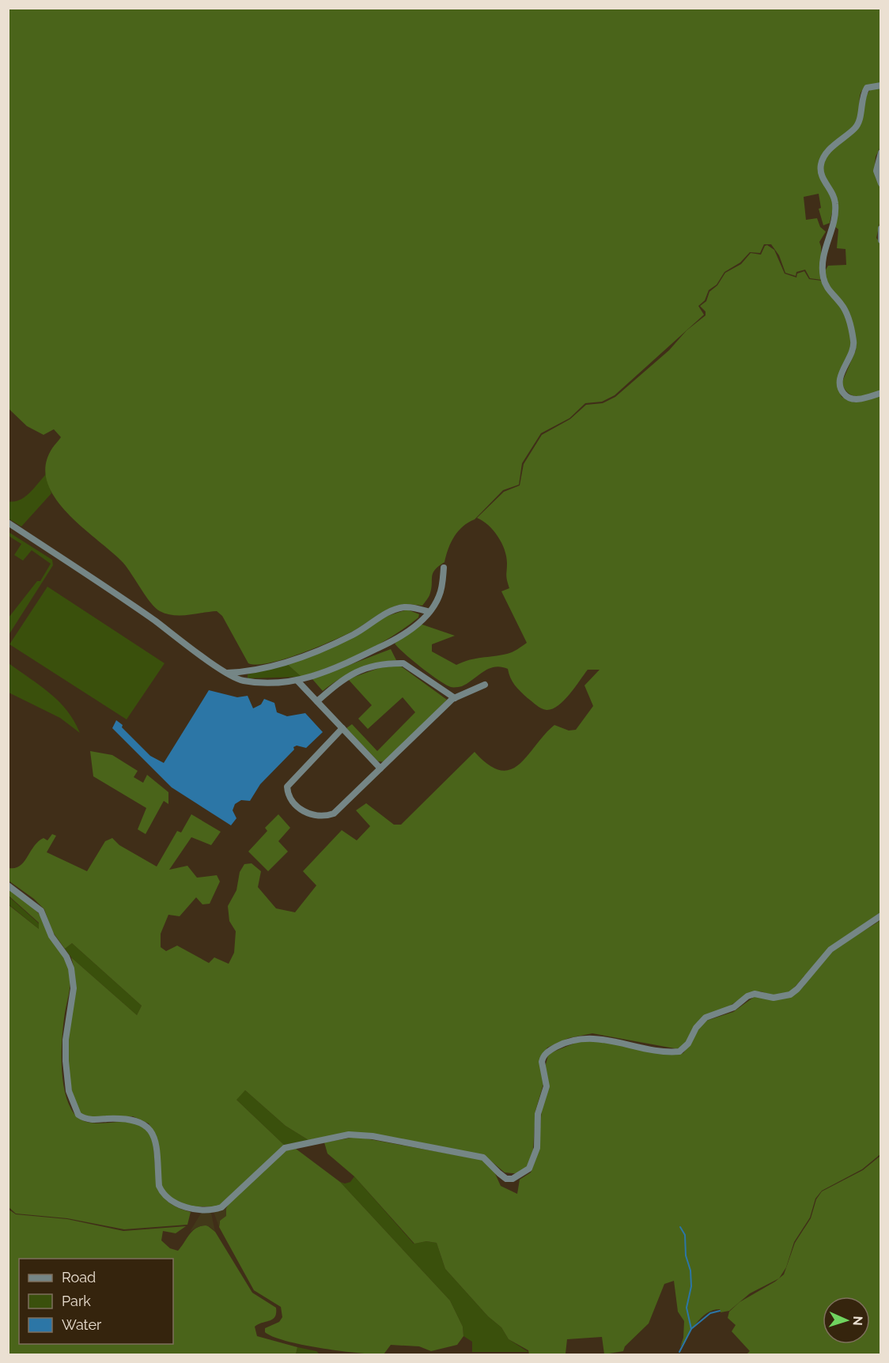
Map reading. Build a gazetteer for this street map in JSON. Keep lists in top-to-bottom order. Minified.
{"legend":["Road","Park","Water"],"north":"right"}
